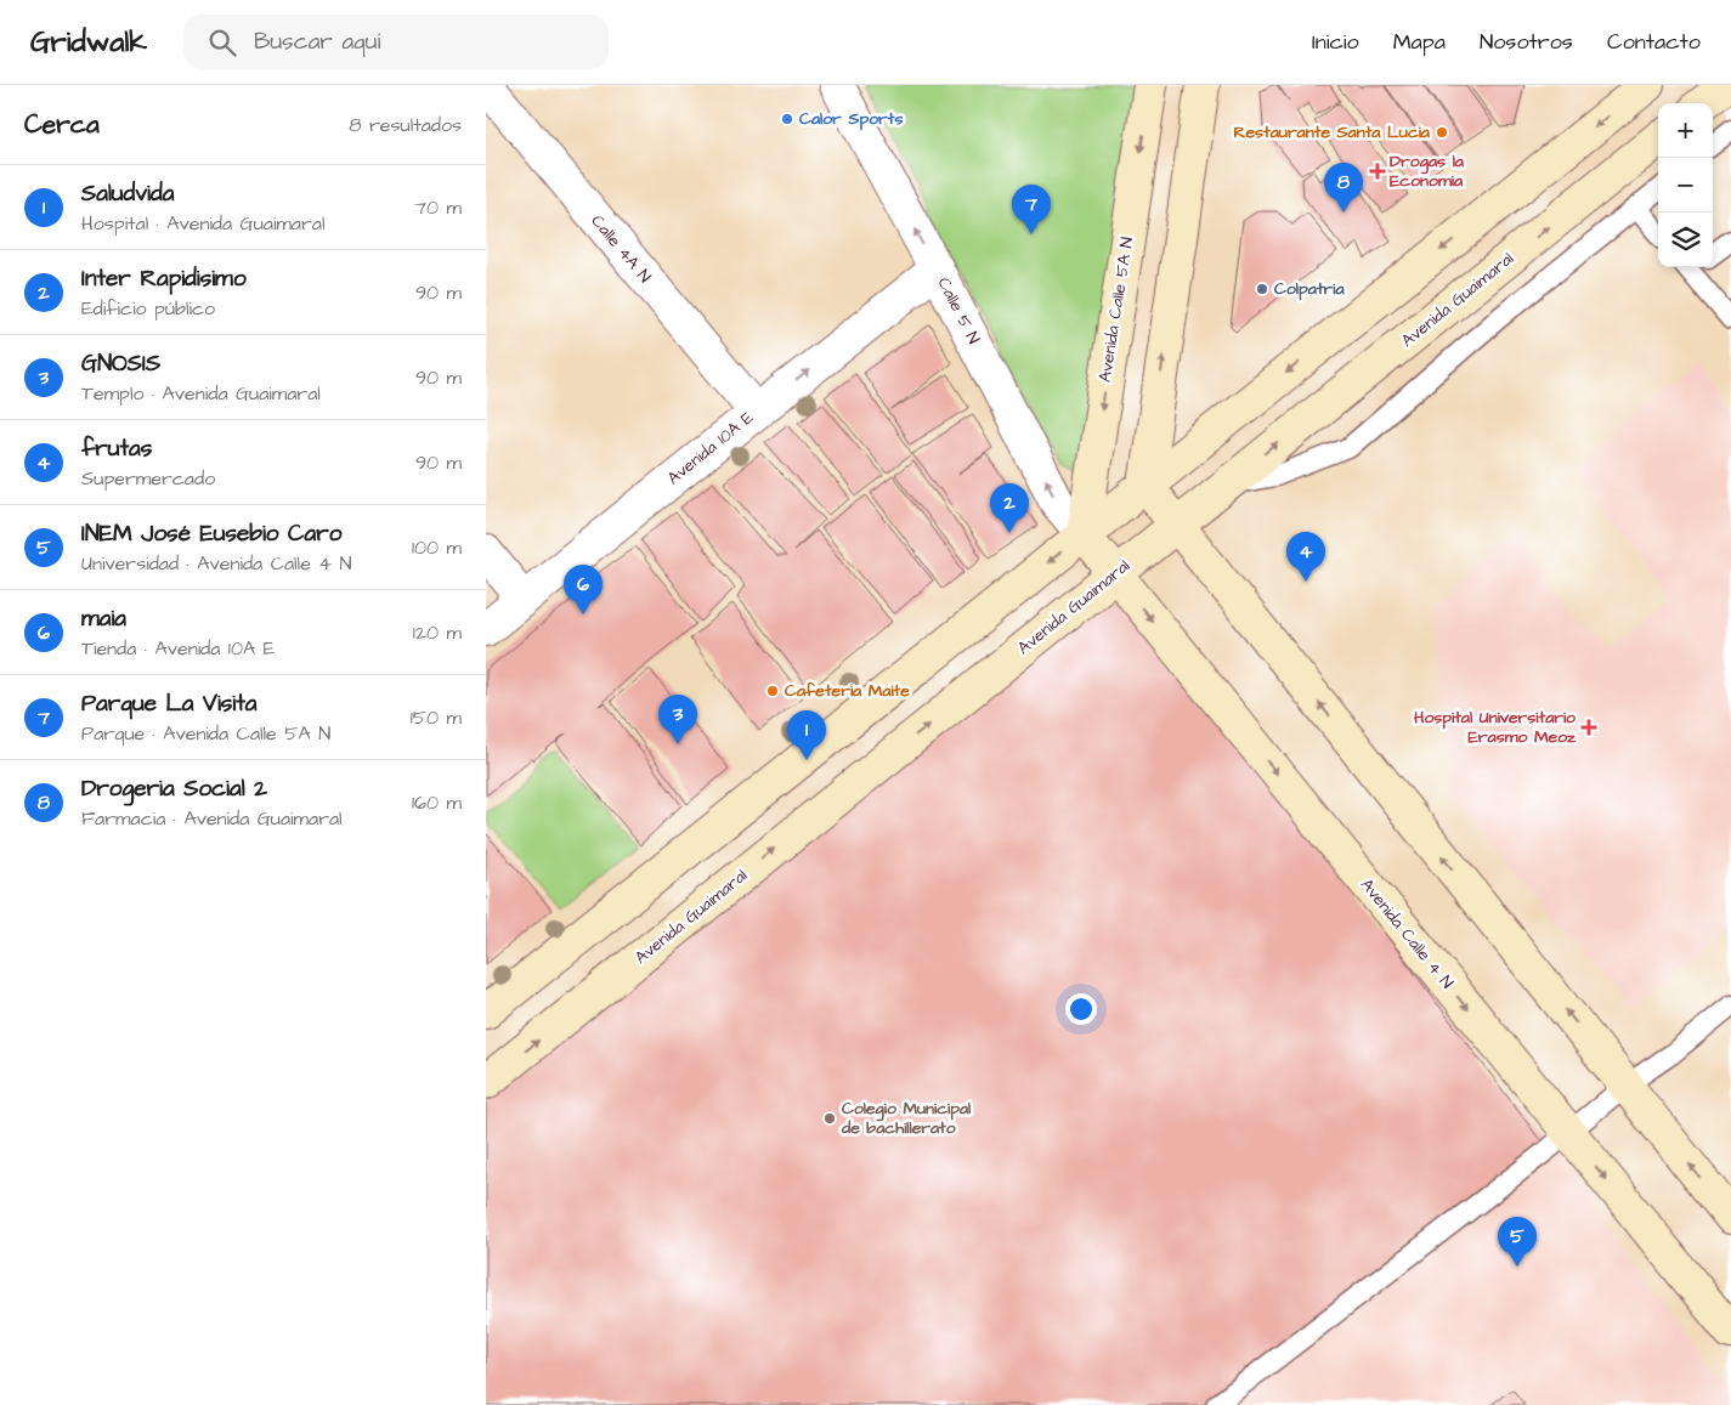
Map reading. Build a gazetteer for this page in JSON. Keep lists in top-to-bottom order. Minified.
{"streets":{"street":["Calle 4A N","Avenida Guaimaral","Avenida Calle 5A N","Calle 5 N","Avenida 10A E","Avenida Calle 4 N"]},"crossings":[["Calle 4A N","Avenida 10A E"],["Avenida Guaimaral","Avenida Calle 4 N"],["Avenida Calle 5A N","Calle 5 N"],["Avenida Calle 5A N","Avenida Calle 4 N"],["Calle 5 N","Avenida 10A E"],["Calle 5 N","Avenida Calle 4 N"]],"one_way":["Calle 5 N"],"places":{"other":["Calor Sports","Restaurante Santa Lucia","Colpatria","Cafeteria Maite","Colegio Municipal de bachillerato"],"health":["Drogas la Economia","Hospital Universitario Erasmo Meoz"]},"page":{"header":"Gridwalk","search":"Buscar aquí","nav":["Inicio","Mapa","Nosotros","Contacto"],"heading":["Cerca","8 resultados"],"map_buttons":["+","−"],"pins":["8","7","2","4","6","3","1","5"],"list":[{"mark":"1","name":"Saludvida","note":"Hospital · Avenida Guaimaral","value":"70 m"},{"mark":"2","name":"Inter Rapidisimo","note":"Edificio público","value":"90 m"},{"mark":"3","name":"GNOSIS","note":"Templo · Avenida Guaimaral","value":"90 m"},{"mark":"4","name":"frutas","note":"Supermercado","value":"90 m"},{"mark":"5","name":"INEM José Eusebio Caro","note":"Universidad · Avenida Calle 4 N","value":"100 m"},{"mark":"6","name":"maia","note":"Tienda · Avenida 10A E","value":"120 m"},{"mark":"7","name":"Parque La Visita","note":"Parque · Avenida Calle 5A N","value":"150 m"},{"mark":"8","name":"Drogeria Social 2","note":"Farmacia · Avenida Guaimaral","value":"160 m"}]}}
